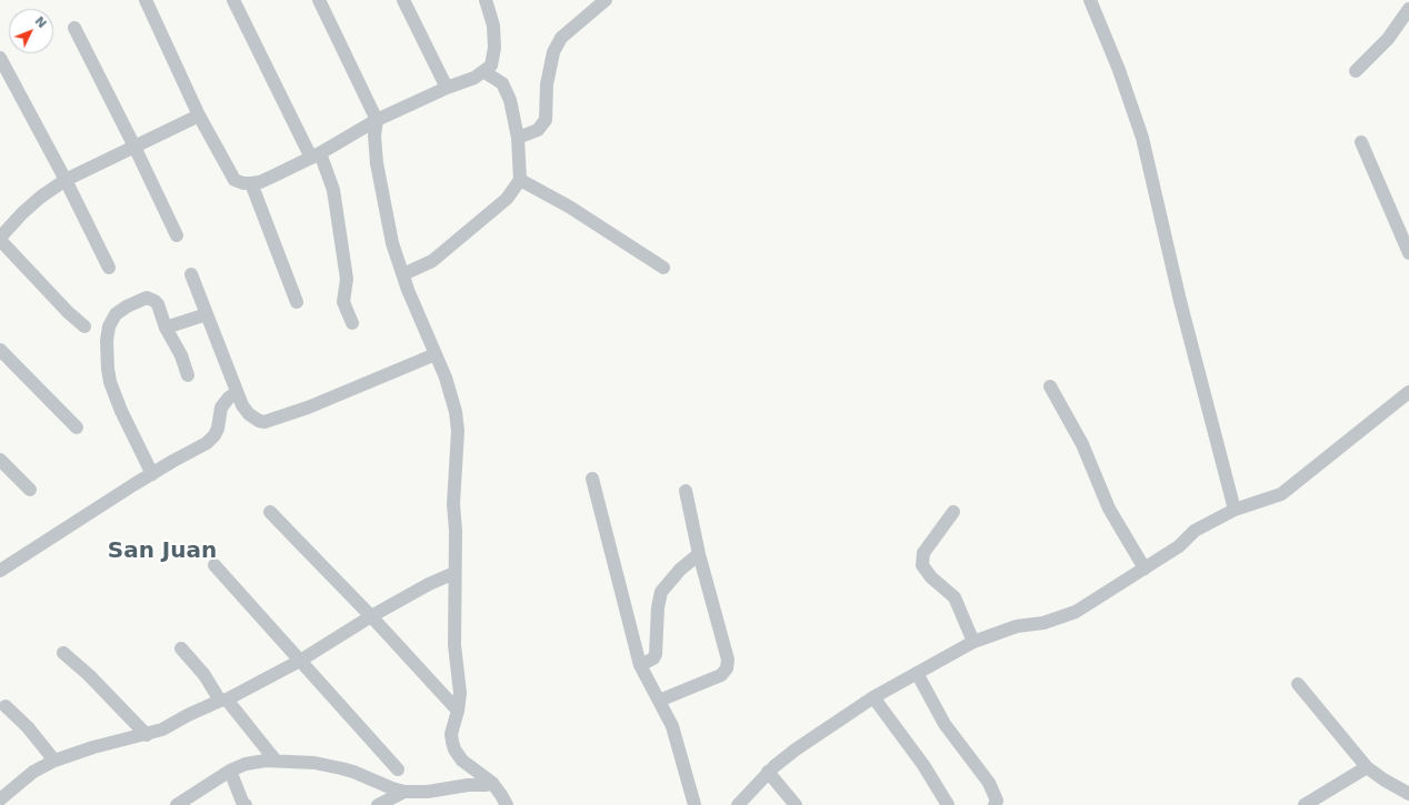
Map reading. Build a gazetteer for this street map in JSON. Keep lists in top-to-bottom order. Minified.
{"districts":["San Juan"],"north":"top right"}
